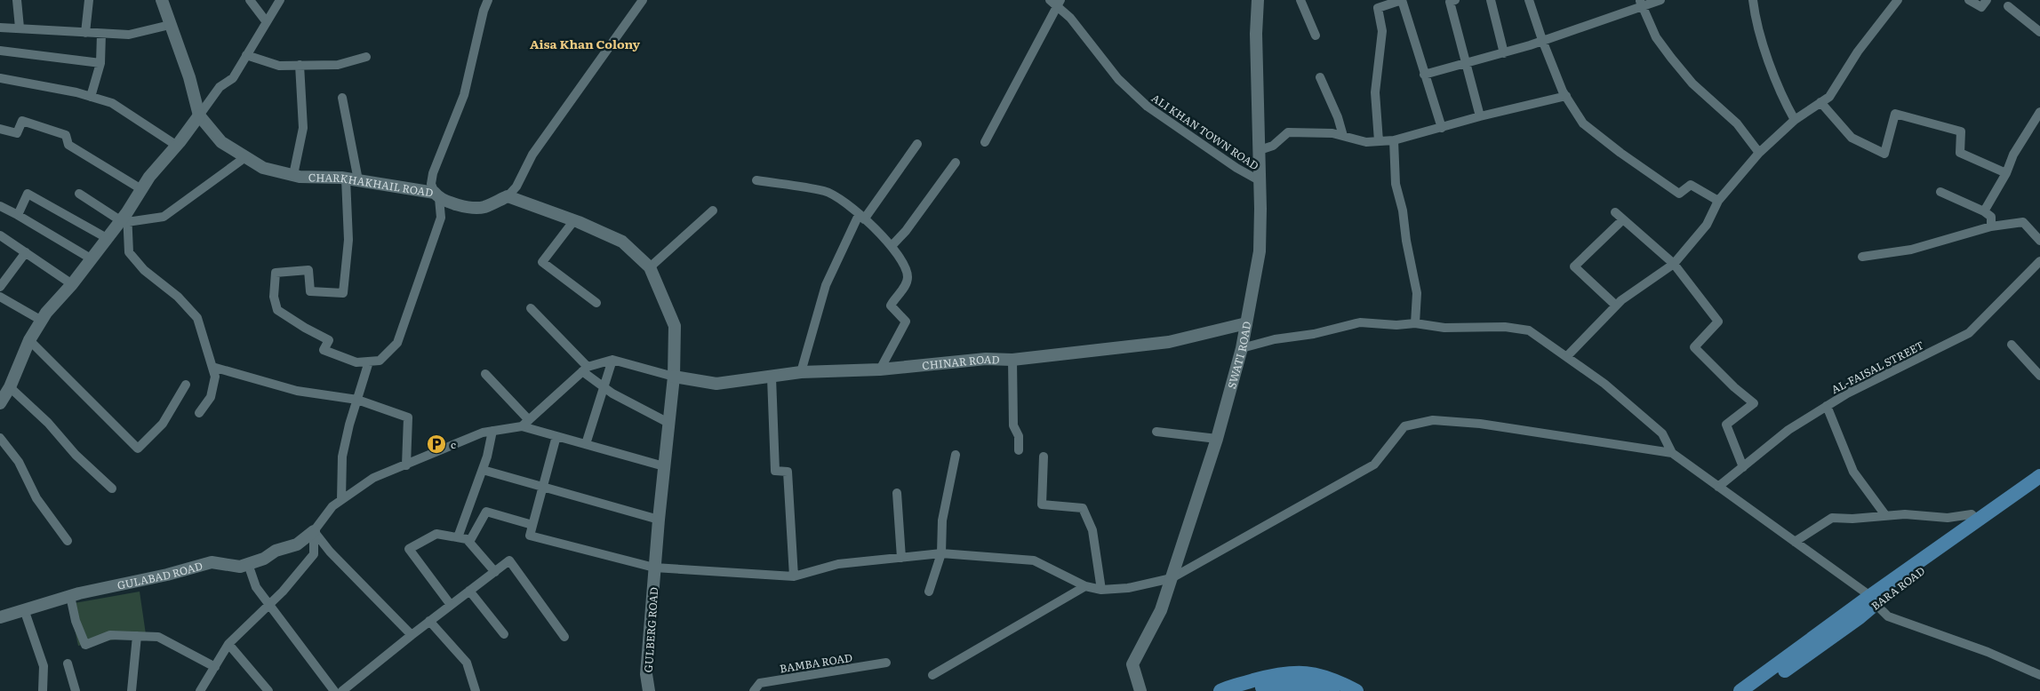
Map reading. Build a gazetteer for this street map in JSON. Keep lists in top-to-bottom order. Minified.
{"streets":{"main road":["BARA ROAD"],"street":["ALI KHAN TOWN ROAD","CHARKHAKHAIL ROAD","SWATI ROAD","CHINAR ROAD","AL-FAISAL STREET","GULABAD ROAD","GULBERG ROAD","BAMBA ROAD"]},"crossings":[["ALI KHAN TOWN ROAD","SWATI ROAD"],["SWATI ROAD","CHINAR ROAD"],["CHINAR ROAD","GULBERG ROAD"]],"districts":["Aisa Khan Colony"],"places":{"parking":["c"]}}
